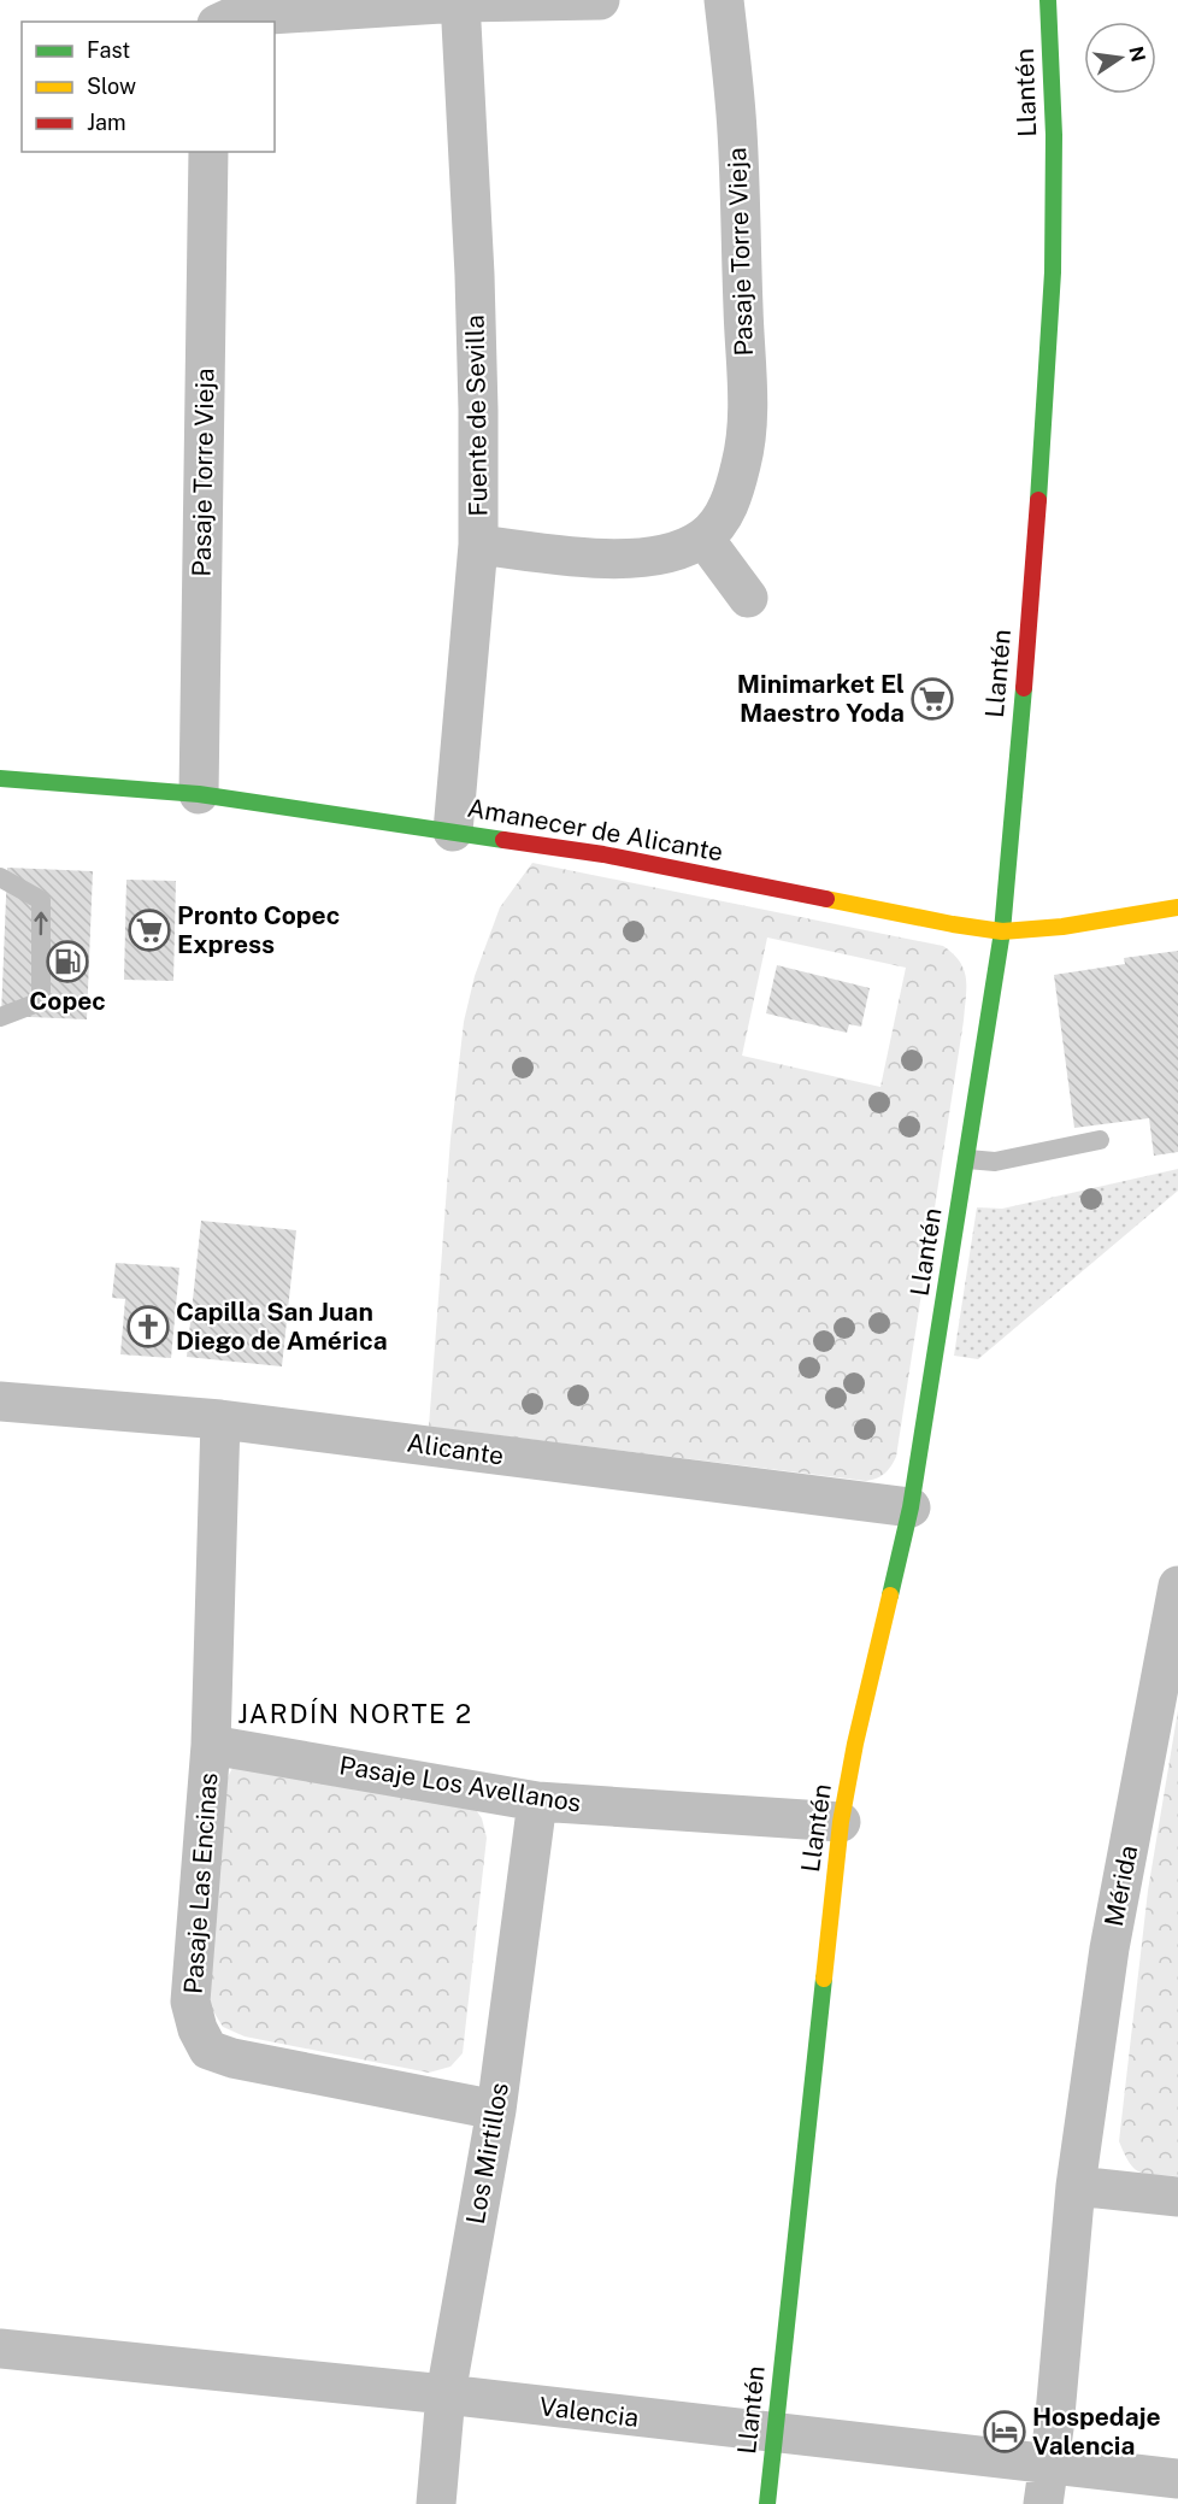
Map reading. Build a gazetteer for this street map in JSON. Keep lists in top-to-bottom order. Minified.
{"streets":{"street":["Llantén","Pasaje Torre Vieja","Fuente de Sevilla","Amanecer de Alicante","Alicante","Pasaje Los Avellanos","Pasaje Las Encinas","Mérida","Los Mirtillos","Valencia"]},"crossings":[["Llantén","Amanecer de Alicante"],["Llantén","Alicante"],["Llantén","Pasaje Los Avellanos"],["Llantén","Valencia"],["Pasaje Torre Vieja","Fuente de Sevilla"],["Pasaje Torre Vieja","Amanecer de Alicante"],["Fuente de Sevilla","Amanecer de Alicante"],["Alicante","Pasaje Las Encinas"],["Pasaje Los Avellanos","Pasaje Las Encinas"],["Pasaje Los Avellanos","Los Mirtillos"],["Pasaje Las Encinas","Los Mirtillos"],["Mérida","Valencia"],["Los Mirtillos","Valencia"]],"districts":["JARDÍN NORTE 2"],"places":{"supermarket":["Minimarket El Maestro Yoda","Pronto Copec Express"],"fuel station":["Copec"],"church":["Capilla San Juan Diego de América"],"hotel":["Hospedaje Valencia"]},"legend":["Fast","Slow","Jam"],"north":"right"}
